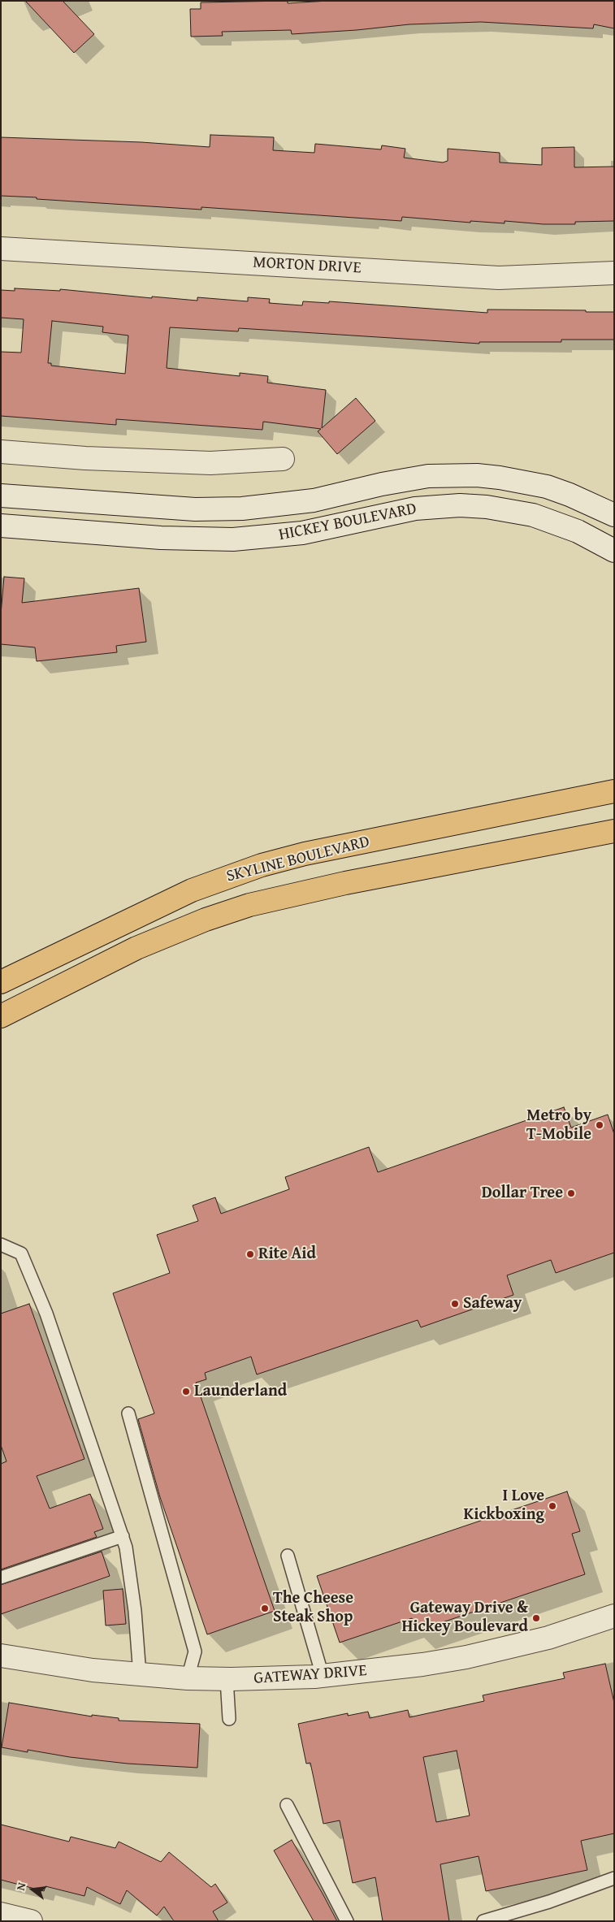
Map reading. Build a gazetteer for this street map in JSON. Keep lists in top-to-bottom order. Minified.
{"streets":{"main road":["SKYLINE BOULEVARD"],"street":["MORTON DRIVE","HICKEY BOULEVARD","GATEWAY DRIVE"]},"places":["Metro by T-Mobile","Dollar Tree","Rite Aid","Safeway","Launderland","I Love Kickboxing","The Cheese Steak Shop","Gateway Drive & Hickey Boulevard"],"north":"left"}
